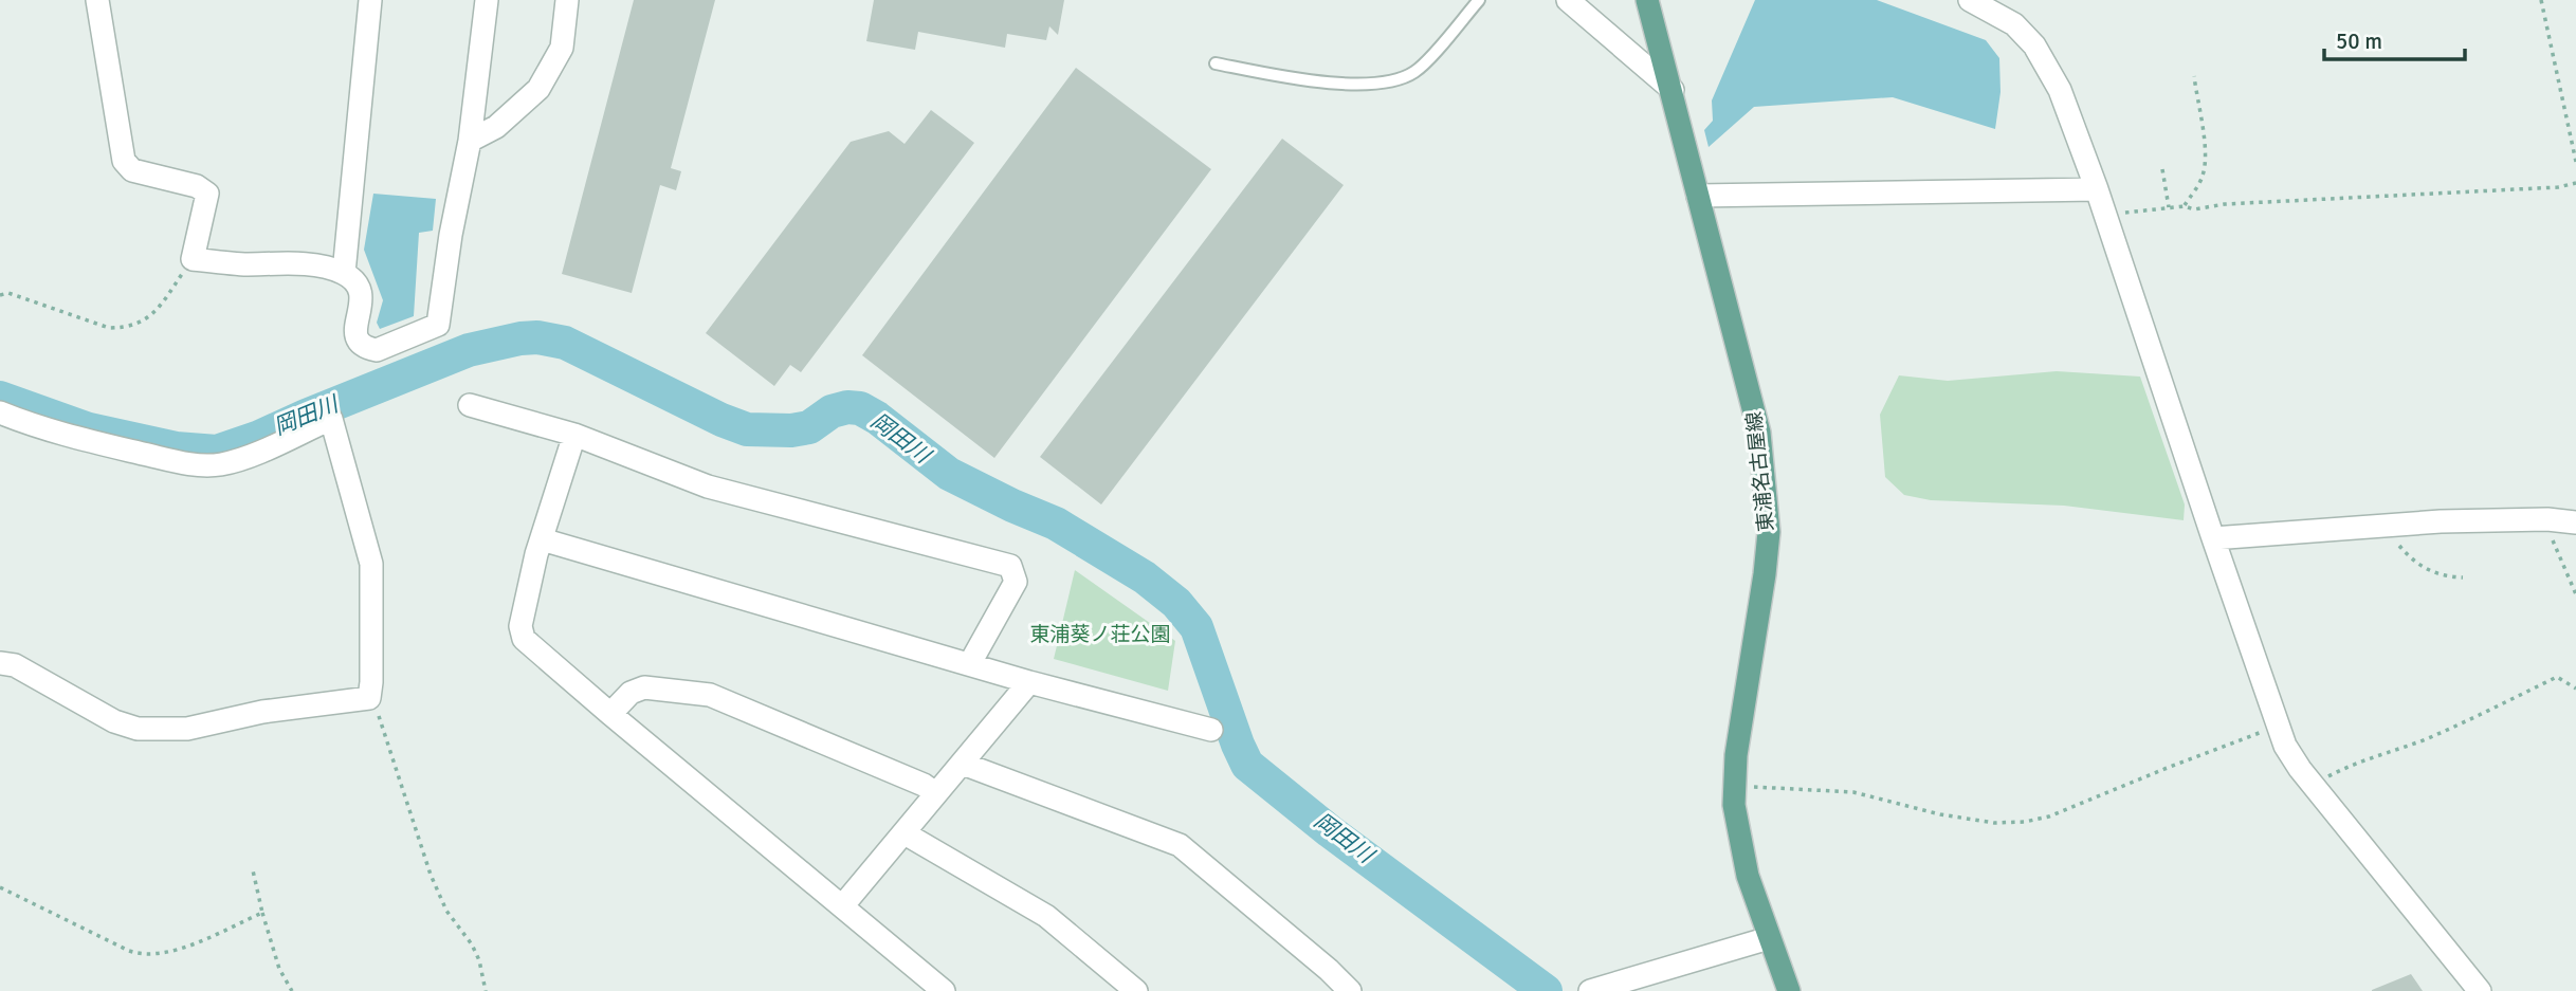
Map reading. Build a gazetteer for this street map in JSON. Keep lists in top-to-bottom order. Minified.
{"streets":{"main road":["東浦名古屋線"]},"water":["岡田川"],"parks":["東浦葵ノ荘公園"],"scale_bar":"50 m"}
